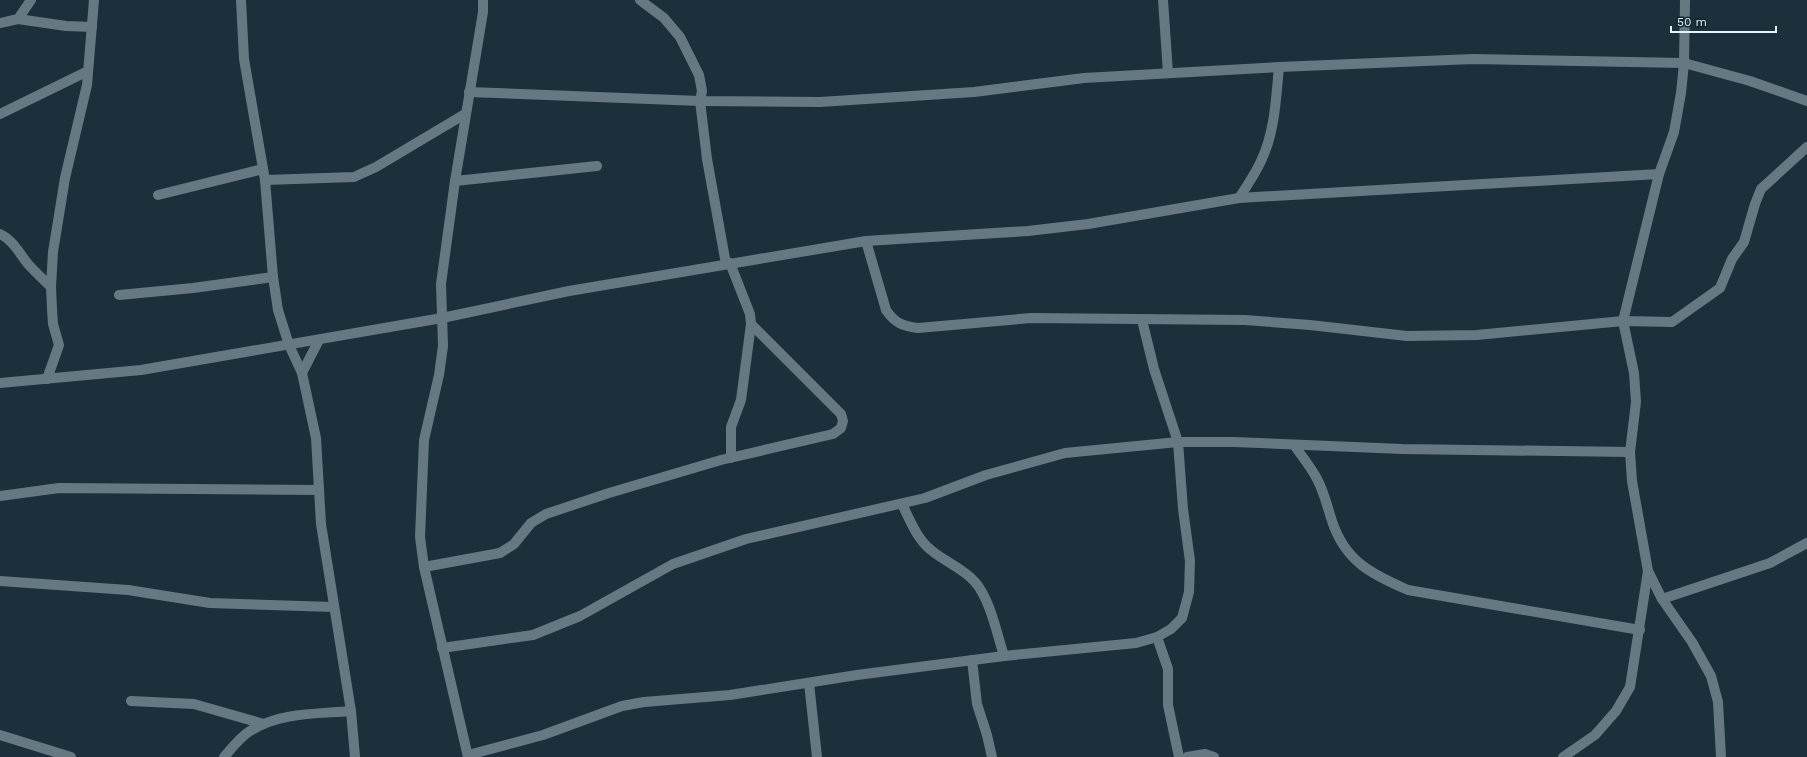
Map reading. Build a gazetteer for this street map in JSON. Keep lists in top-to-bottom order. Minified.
{"scale_bar":"50 m"}
